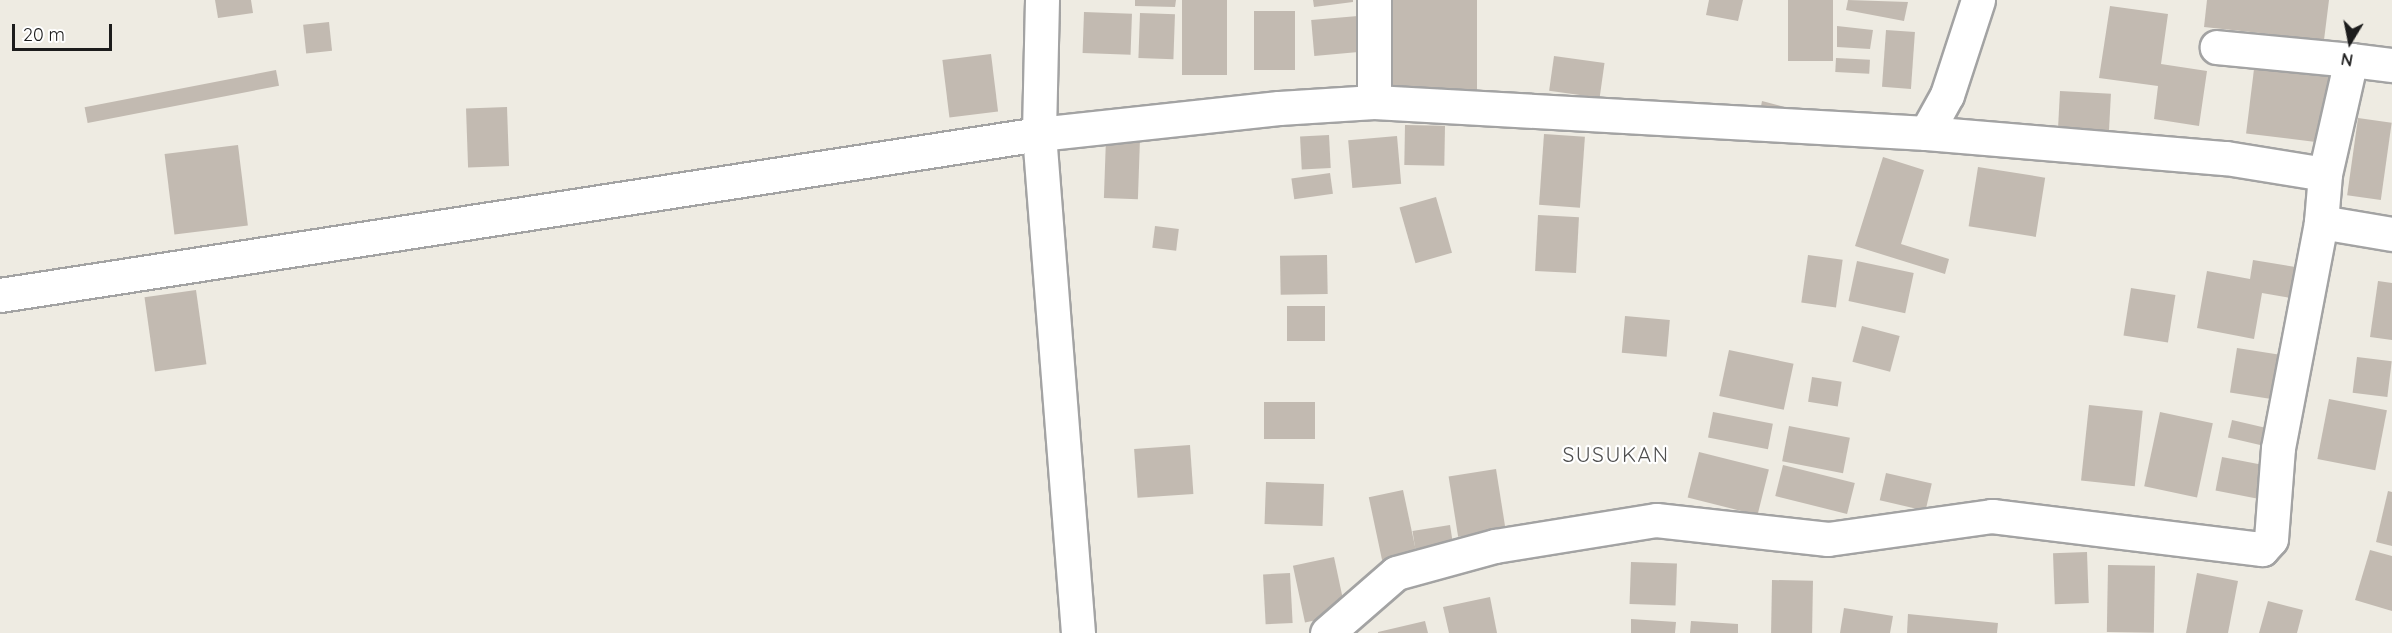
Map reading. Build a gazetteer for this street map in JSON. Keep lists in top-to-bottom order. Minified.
{"districts":["SUSUKAN"],"scale_bar":"20 m","north":"bottom"}
